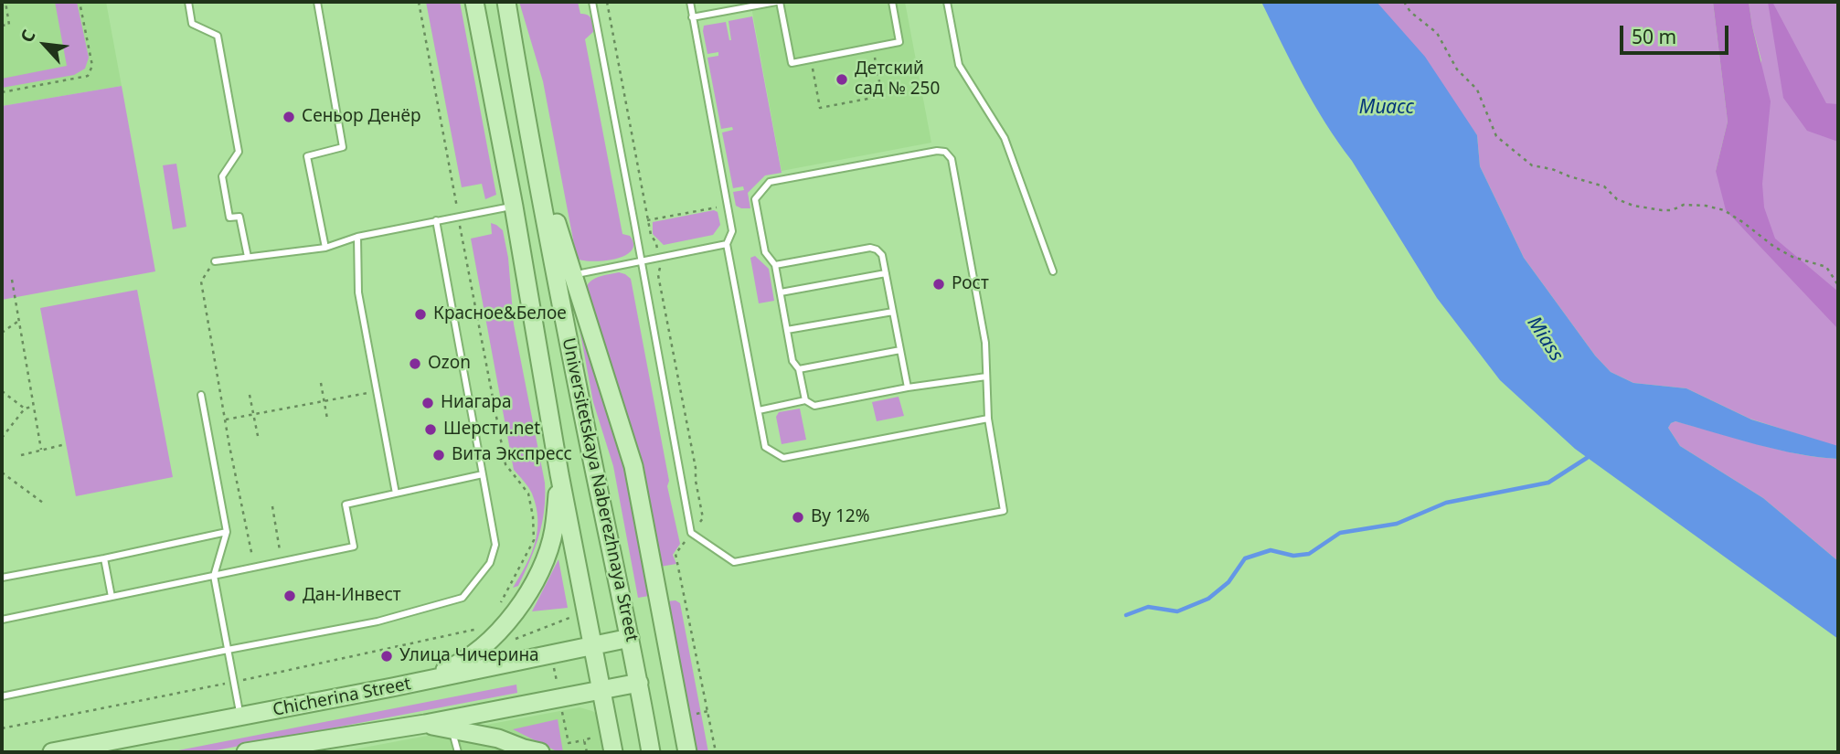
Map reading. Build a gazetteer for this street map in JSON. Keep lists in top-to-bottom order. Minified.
{"streets":{"main road":["Universitetskaya Naberezhnaya Street","Chicherina Street"]},"crossings":[["Universitetskaya Naberezhnaya Street","Chicherina Street"]],"water":["Миасс","Miass"],"places":["Детский сад № 250","Сеньор Денёр","Рост","Красное&Белое","Ozon","Ниагара","Шерсти.net","Вита Экспресс","Ву 12%","Дан-Инвест","Улица Чичерина"],"scale_bar":"50 m","north":"top left"}
